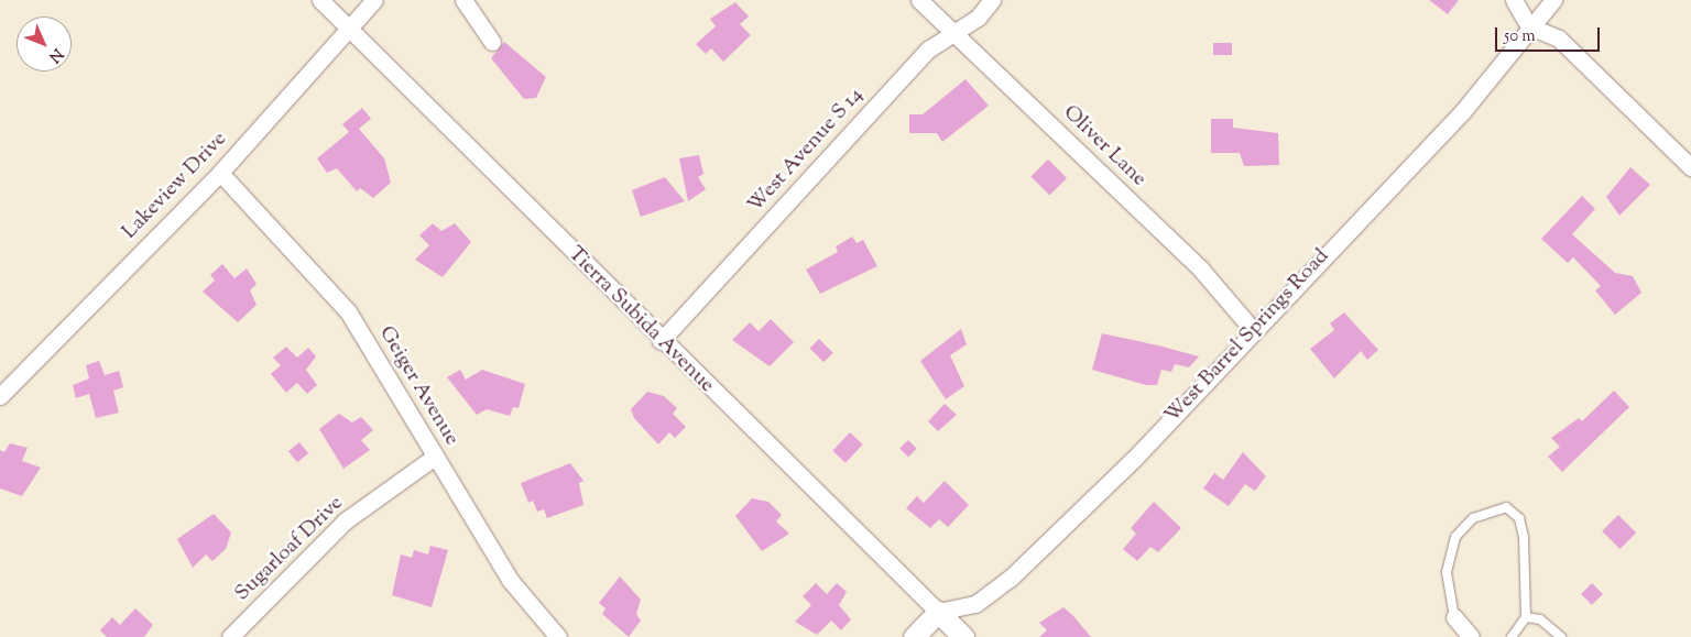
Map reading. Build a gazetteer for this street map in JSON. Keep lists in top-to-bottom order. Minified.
{"streets":{"street":["Oliver Lane","West Avenue S 14","Lakeview Drive","Tierra Subida Avenue","West Barrel Springs Road","Geiger Avenue","Sugarloaf Drive"]},"crossings":[["Oliver Lane","West Avenue S 14"],["Oliver Lane","West Barrel Springs Road"],["West Avenue S 14","Tierra Subida Avenue"],["Lakeview Drive","Tierra Subida Avenue"],["Lakeview Drive","Geiger Avenue"],["Tierra Subida Avenue","West Barrel Springs Road"],["Geiger Avenue","Sugarloaf Drive"]],"scale_bar":"50 m","north":"bottom right"}
